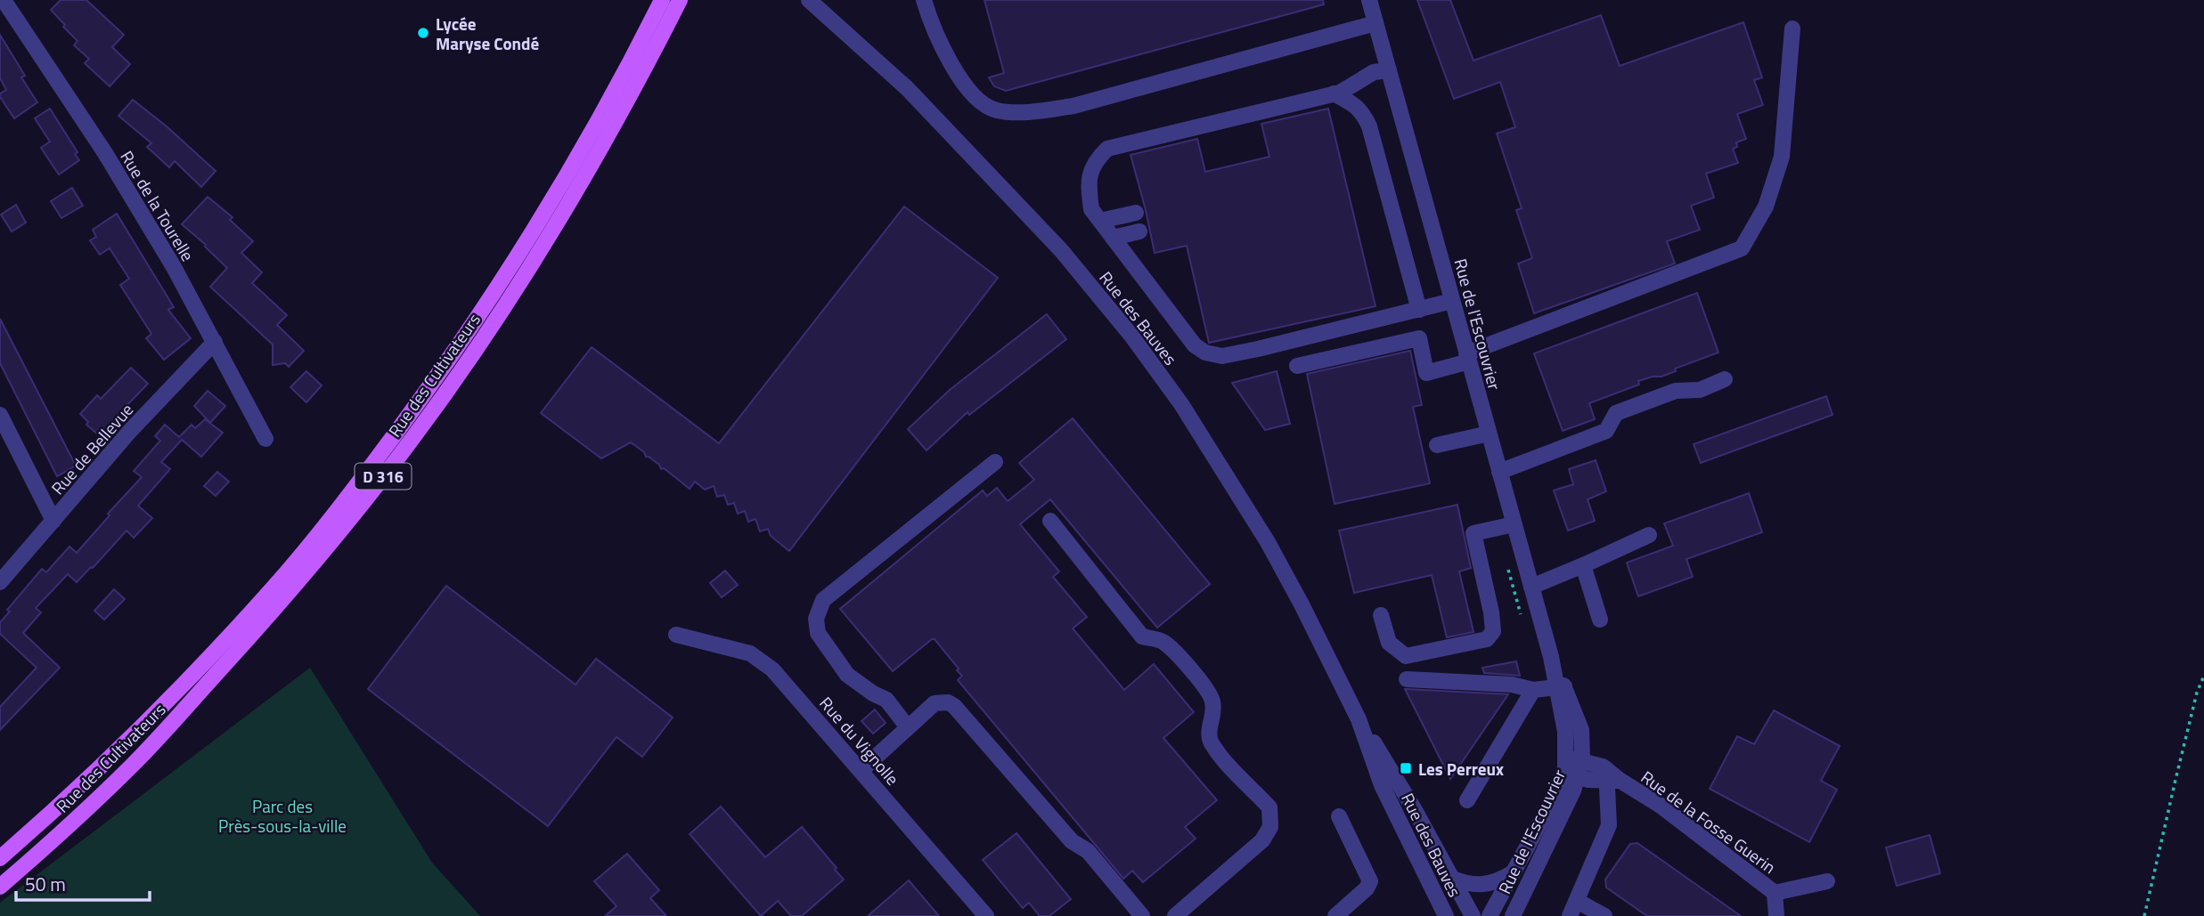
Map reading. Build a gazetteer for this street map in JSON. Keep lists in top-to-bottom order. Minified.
{"streets":{"main road":["Rue des Cultivateurs","D 316"],"street":["Rue de la Tourelle","Rue des Bauves","Rue de l'Escouvrier","Rue de Bellevue","Rue du Vignolle","Rue de la Fosse Guerin"]},"crossings":[["Rue de la Tourelle","Rue de Bellevue"],["Rue de l'Escouvrier","Rue de la Fosse Guerin"]],"parks":["Parc des Près-sous-la-ville"],"places":{"other":["Lycée Maryse Condé"],"transit":["Les Perreux"]},"scale_bar":"50 m"}
